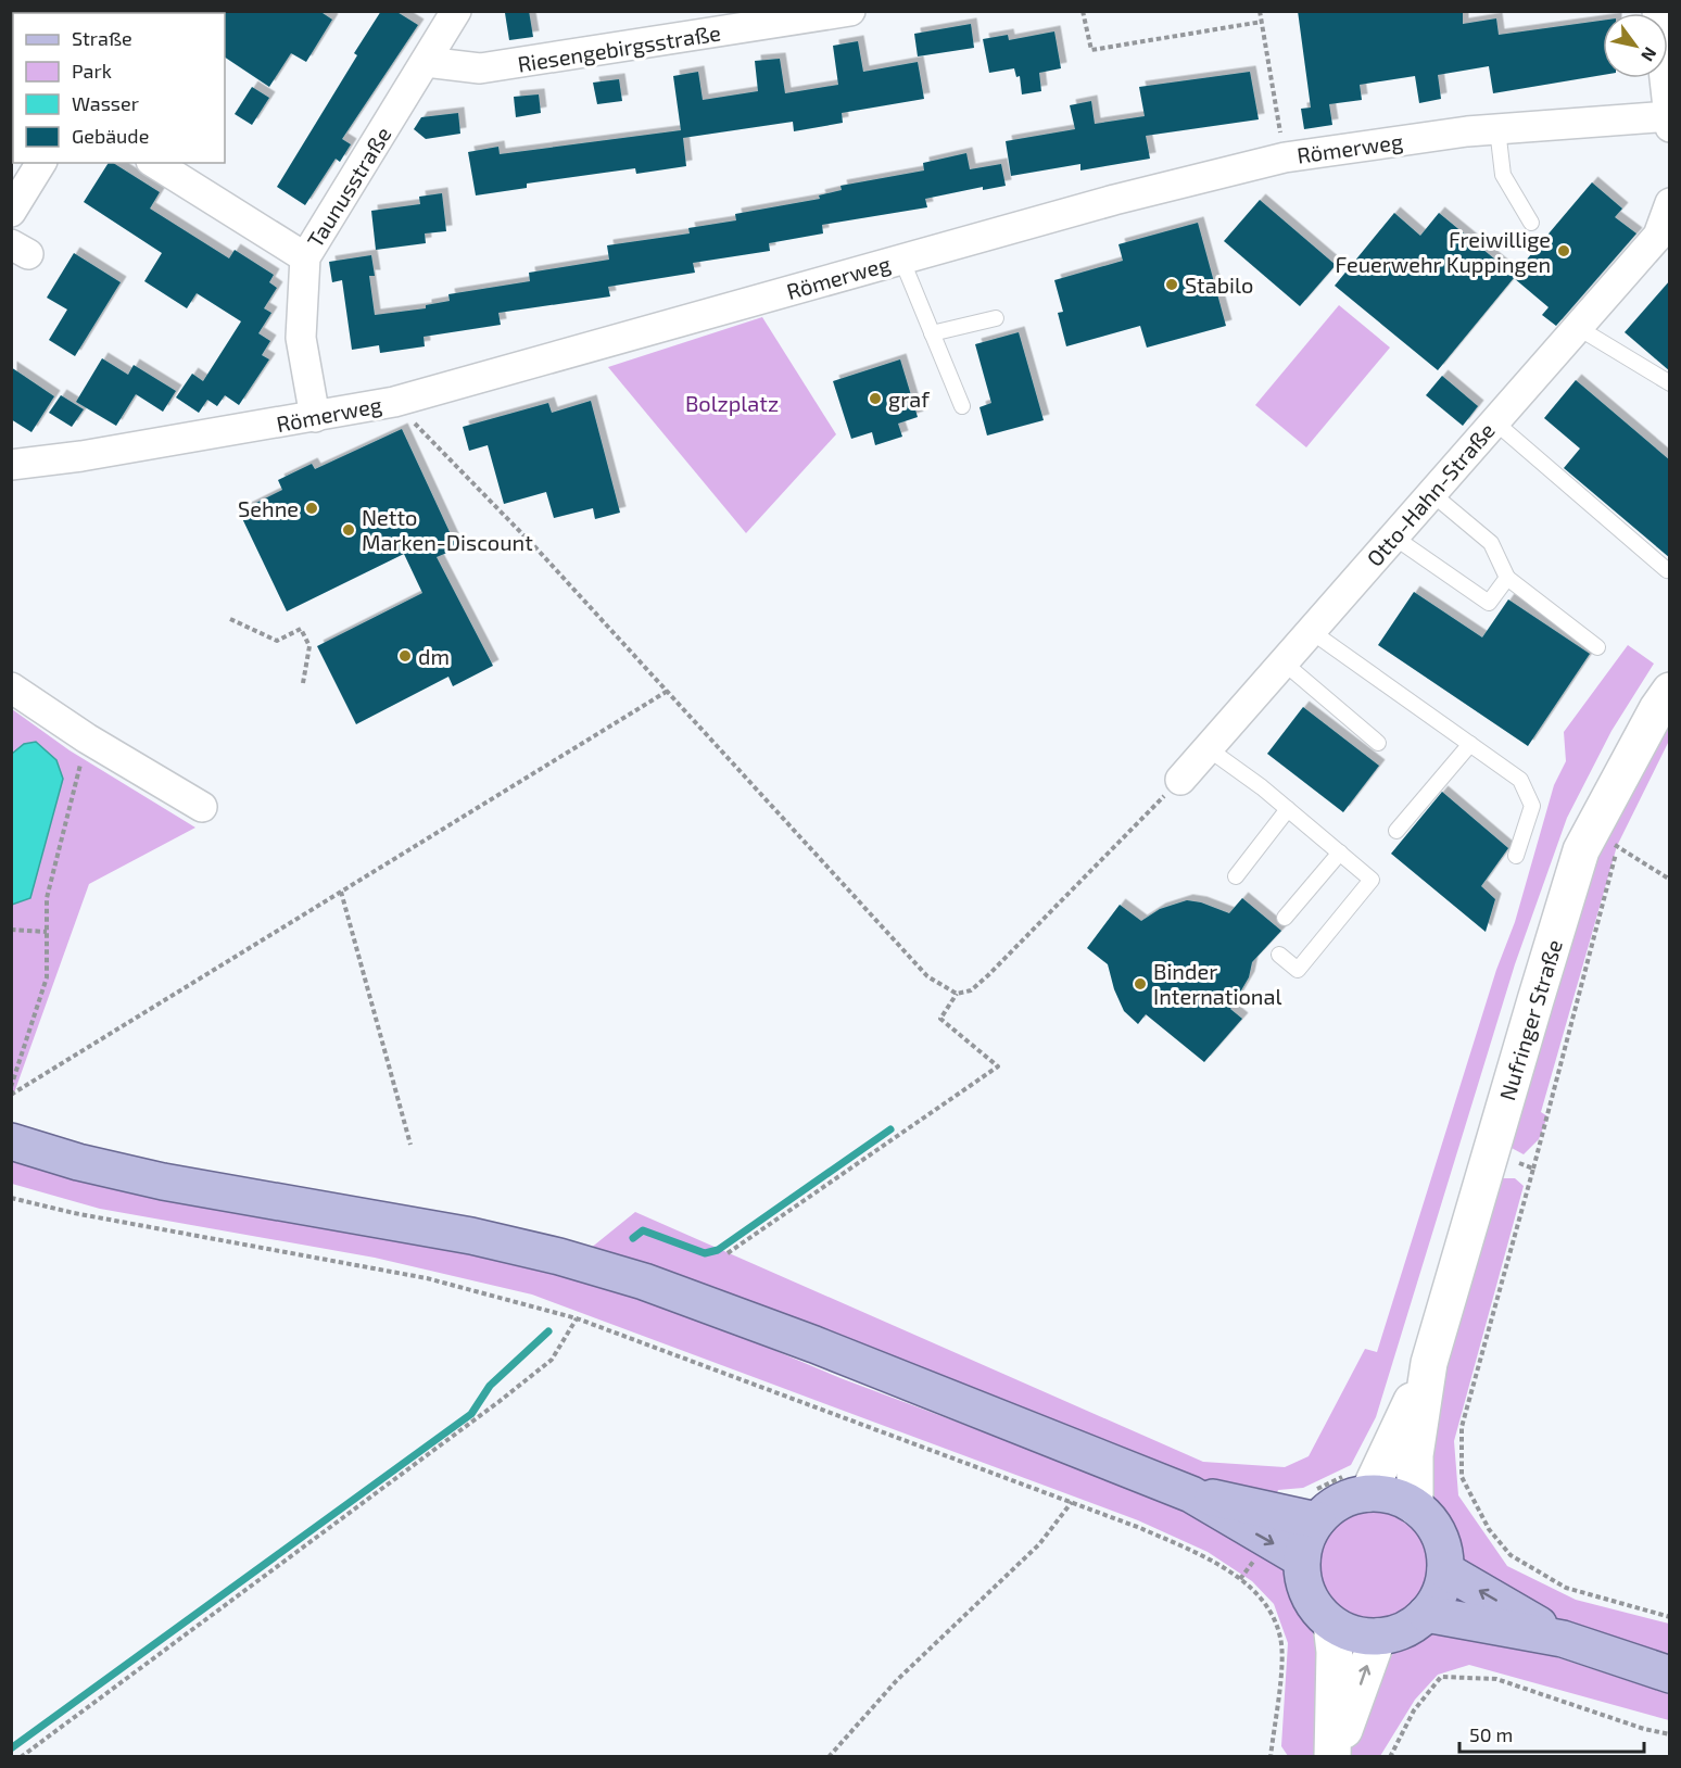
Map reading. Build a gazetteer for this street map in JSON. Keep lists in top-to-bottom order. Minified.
{"streets":{"street":["Riesengebirgsstraße","Römerweg","Taunusstraße","Otto-Hahn-Straße","Nufringer Straße"]},"crossings":[["Riesengebirgsstraße","Taunusstraße"],["Römerweg","Taunusstraße"]],"parks":["Bolzplatz"],"places":["Freiwillige Feuerwehr Kuppingen","Stabilo","graf","Sehne","Netto Marken-Discount","dm","Binder International"],"legend":["Straße","Park","Wasser","Gebäude"],"scale_bar":"50 m","north":"bottom right"}
